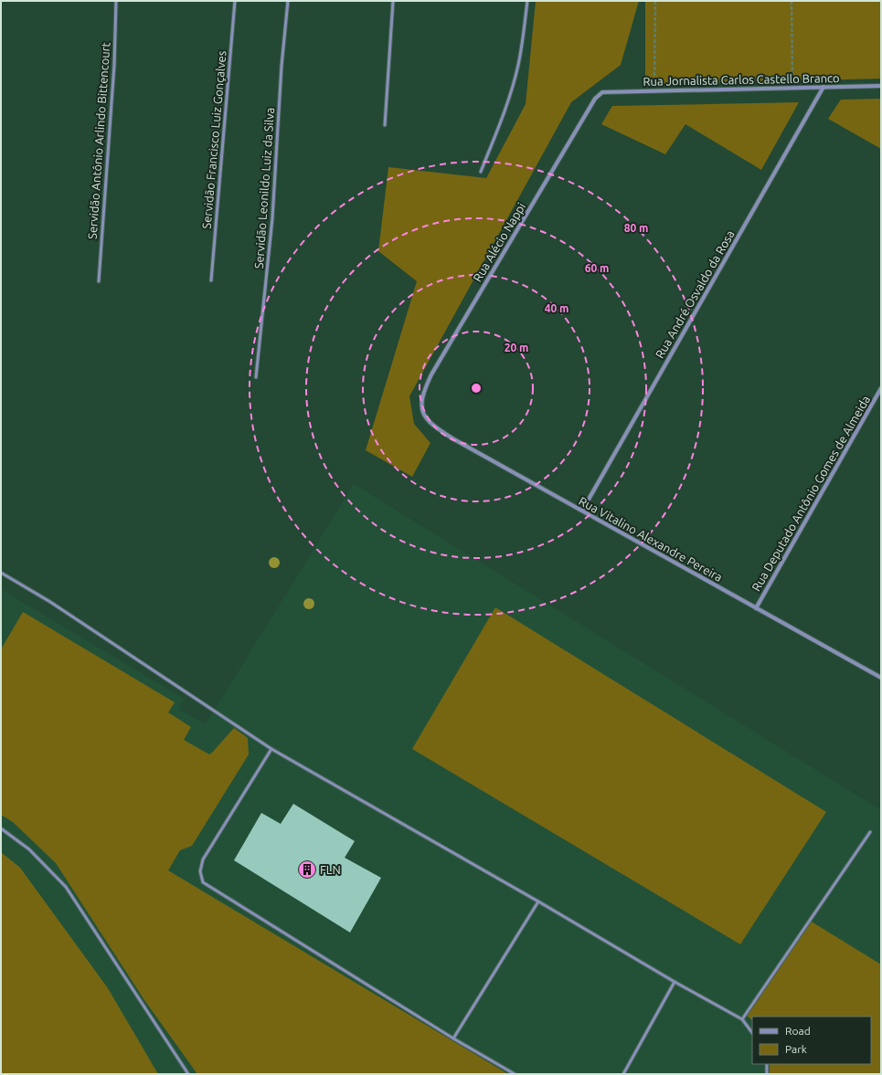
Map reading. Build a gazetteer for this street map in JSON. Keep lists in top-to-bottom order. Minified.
{"streets":{"street":["Rua Jornalista Carlos Castello Branco","Rua Alécio Nappi","Rua André Osvaldo da Rosa","Rua Deputado Antônio Gomes de Almeida","Rua Vitalino Alexandre Pereira"],"lane":["Servidão Francisco Luiz Gonçalves","Servidão Antônio Arlindo Bittencourt","Servidão Leonildo Luiz da Silva"]},"crossings":[["Rua Jornalista Carlos Castello Branco","Rua Alécio Nappi"],["Rua Jornalista Carlos Castello Branco","Rua André Osvaldo da Rosa"],["Rua Alécio Nappi","Rua Vitalino Alexandre Pereira"],["Rua André Osvaldo da Rosa","Rua Vitalino Alexandre Pereira"],["Rua Deputado Antônio Gomes de Almeida","Rua Vitalino Alexandre Pereira"]],"places":{"building":["FLN"]},"legend":["Road","Park"],"rings":["80 m","60 m","40 m","20 m"]}
